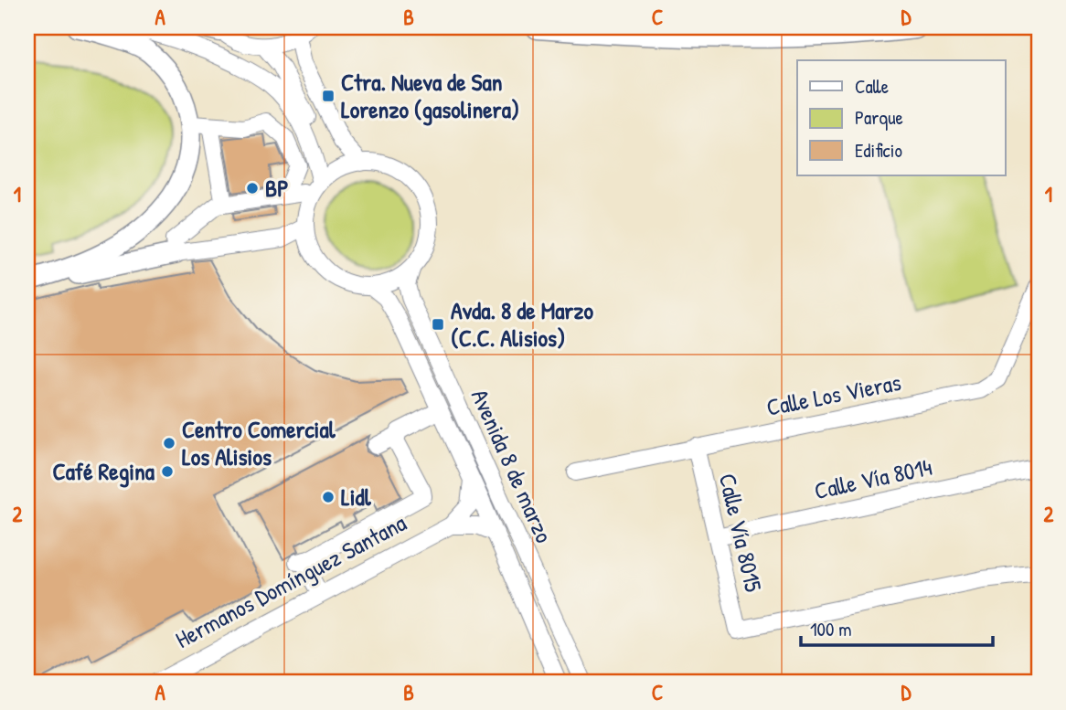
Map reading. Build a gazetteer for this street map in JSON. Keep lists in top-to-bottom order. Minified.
{"streets":{"street":["Calle Los Vieras","Avenida 8 de marzo","Calle Vía 8014","Calle Vía 8015","Hermanos Domínguez Santana"]},"crossings":[["Calle Los Vieras","Calle Vía 8015"],["Avenida 8 de marzo","Hermanos Domínguez Santana"],["Calle Vía 8014","Calle Vía 8015"]],"places":{"transit":["Ctra. Nueva de San Lorenzo (gasolinera)","Avda. 8 de Marzo (C.C. Alisios)"],"other":["BP","Centro Comercial Los Alisios","Café Regina","Lidl"]},"legend":["Calle","Parque","Edificio"],"scale_bar":"100 m","grid":{"columns":["A","B","C","D"],"rows":["1","2"]}}
